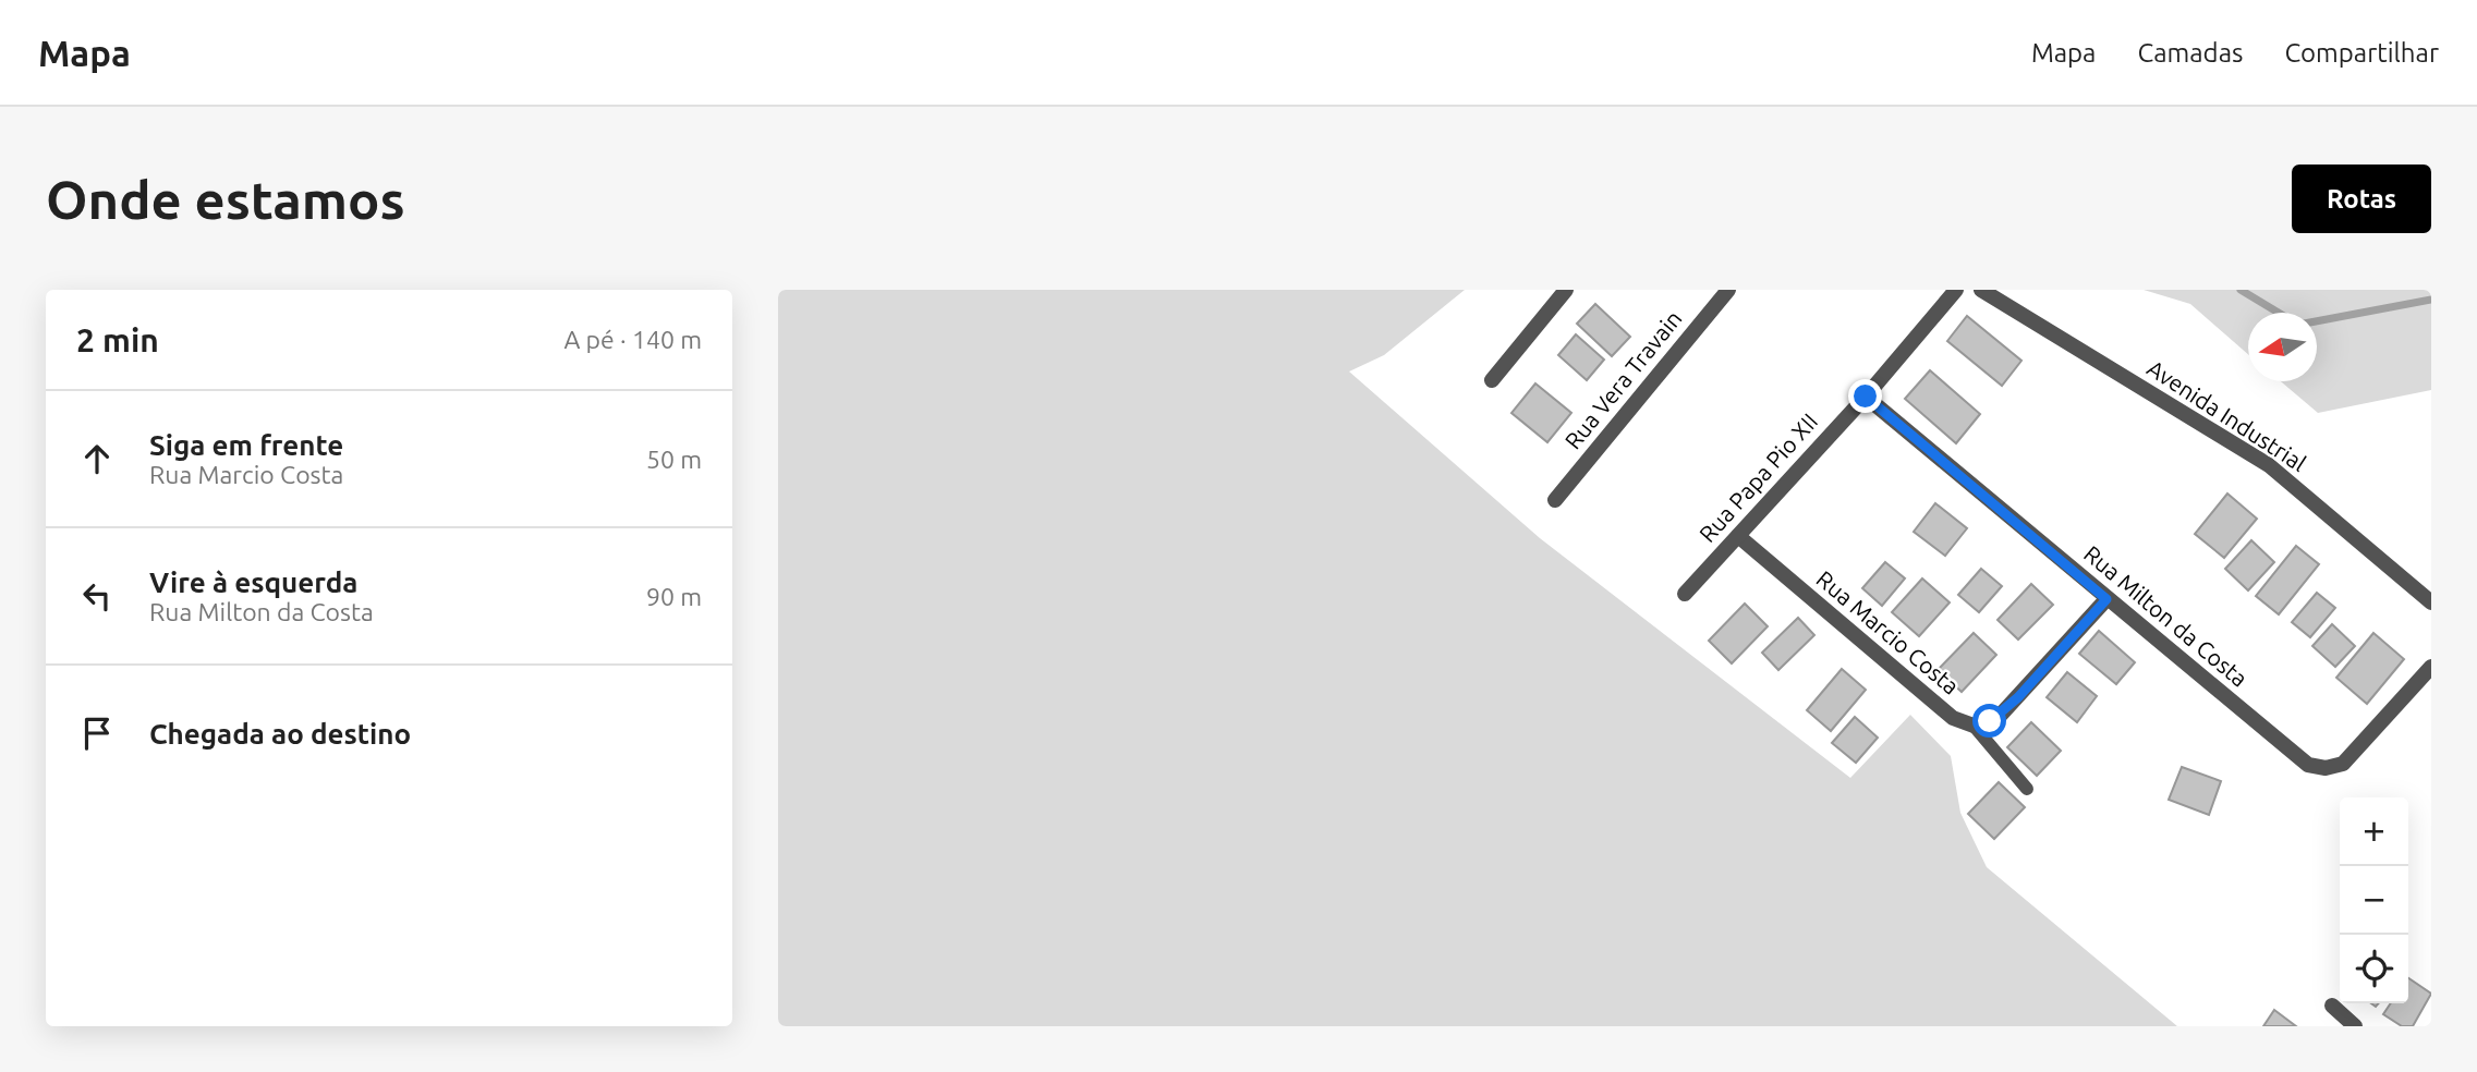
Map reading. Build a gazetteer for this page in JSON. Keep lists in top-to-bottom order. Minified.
{"streets":{"street":["Rua Vera Travain","Avenida Industrial","Rua Papa Pio XII","Rua Milton da Costa","Rua Marcio Costa"]},"crossings":[["Rua Papa Pio XII","Rua Milton da Costa"],["Rua Papa Pio XII","Rua Marcio Costa"]],"north":"left","page":{"header":"Mapa","nav":["Mapa","Camadas","Compartilhar"],"buttons":"Rotas","title":"Onde estamos","heading":["2 min","A pé · 140 m"],"list":[["Siga em frente","Rua Marcio Costa","50 m"],["Vire à esquerda","Rua Milton da Costa","90 m"],"Chegada ao destino"],"map_buttons":["+","−"]}}
